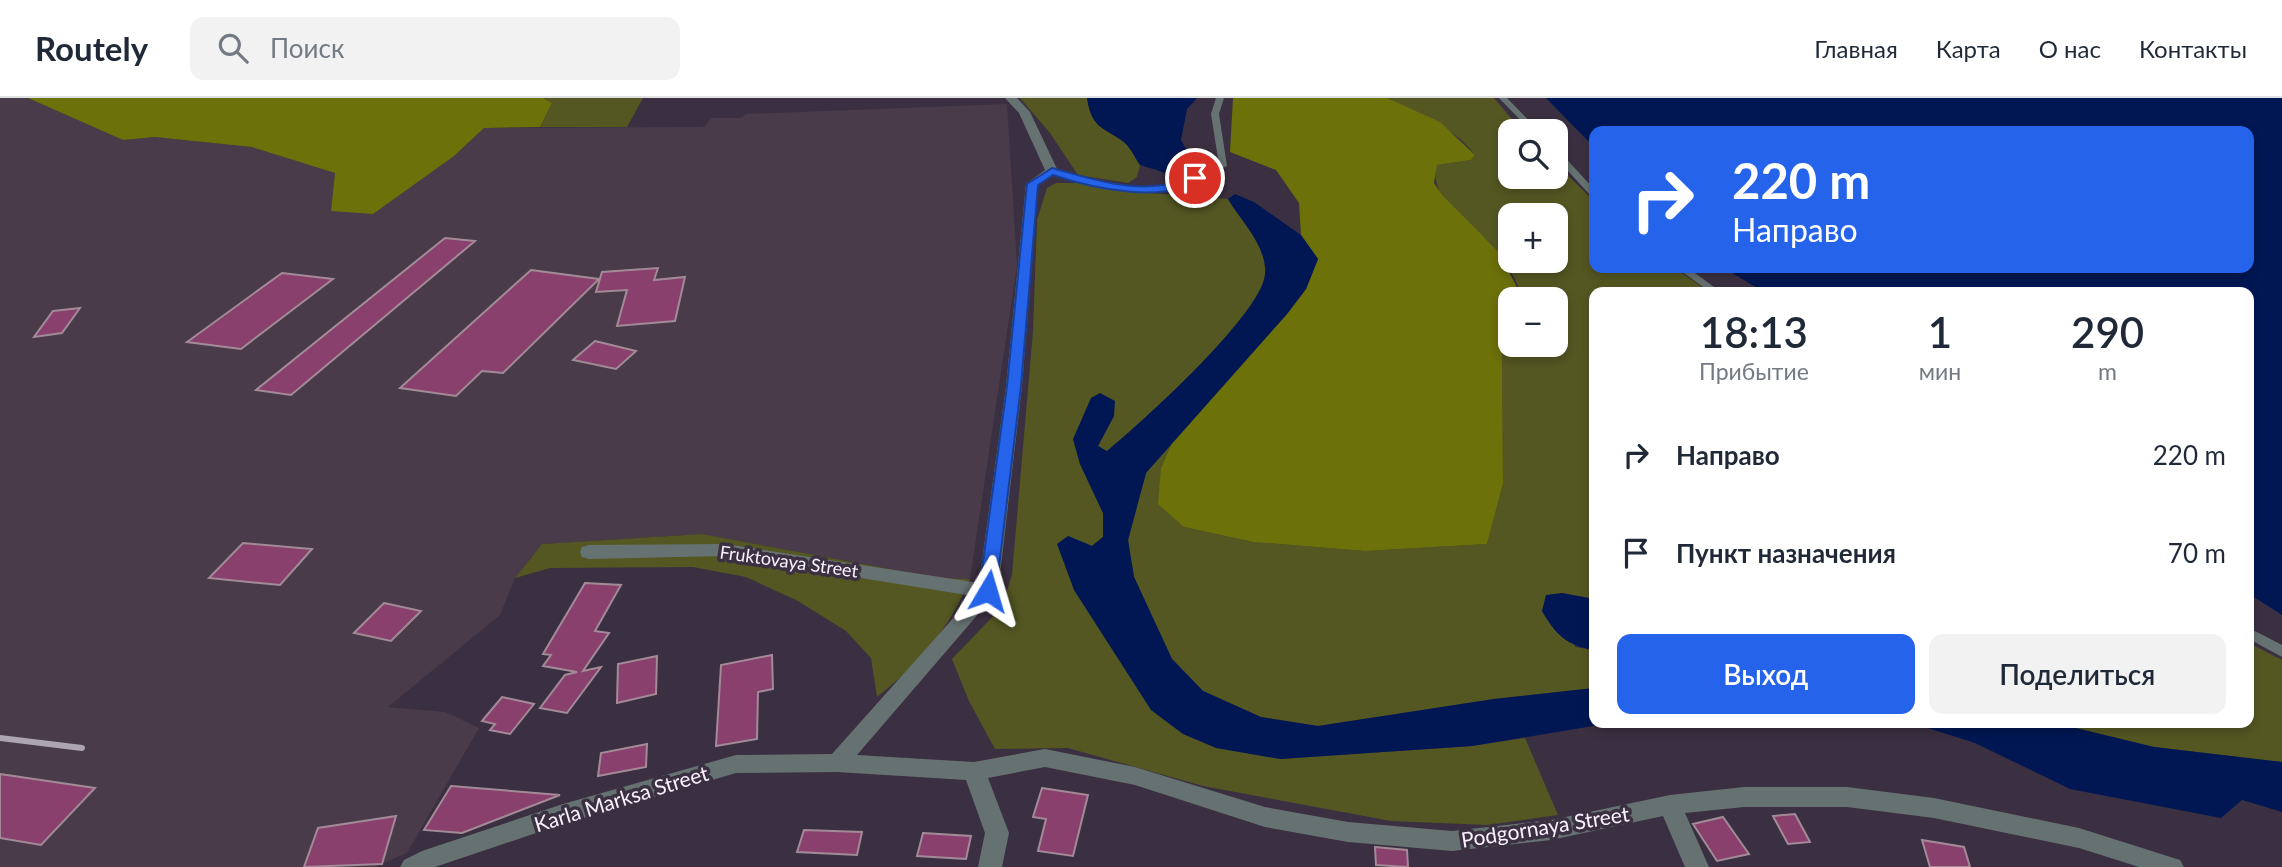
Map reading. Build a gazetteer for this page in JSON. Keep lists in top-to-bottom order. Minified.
{"streets":{"street":["Fruktovaya Street","Karla Marksa Street","Podgornaya Street"]},"crossings":[["Karla Marksa Street","Podgornaya Street"]],"page":{"header":"Routely","search":"Поиск","nav":["Главная","Карта","О нас","Контакты"],"map_buttons":["+","−"],"turn":["220 m","Направо"],"eta":["18:13","Прибытие","1","мин","290","m"],"list":[{"name":"Направо","value":"220 m"},{"name":"Пункт назначения","value":"70 m"}],"buttons":["Выход","Поделиться"]}}
